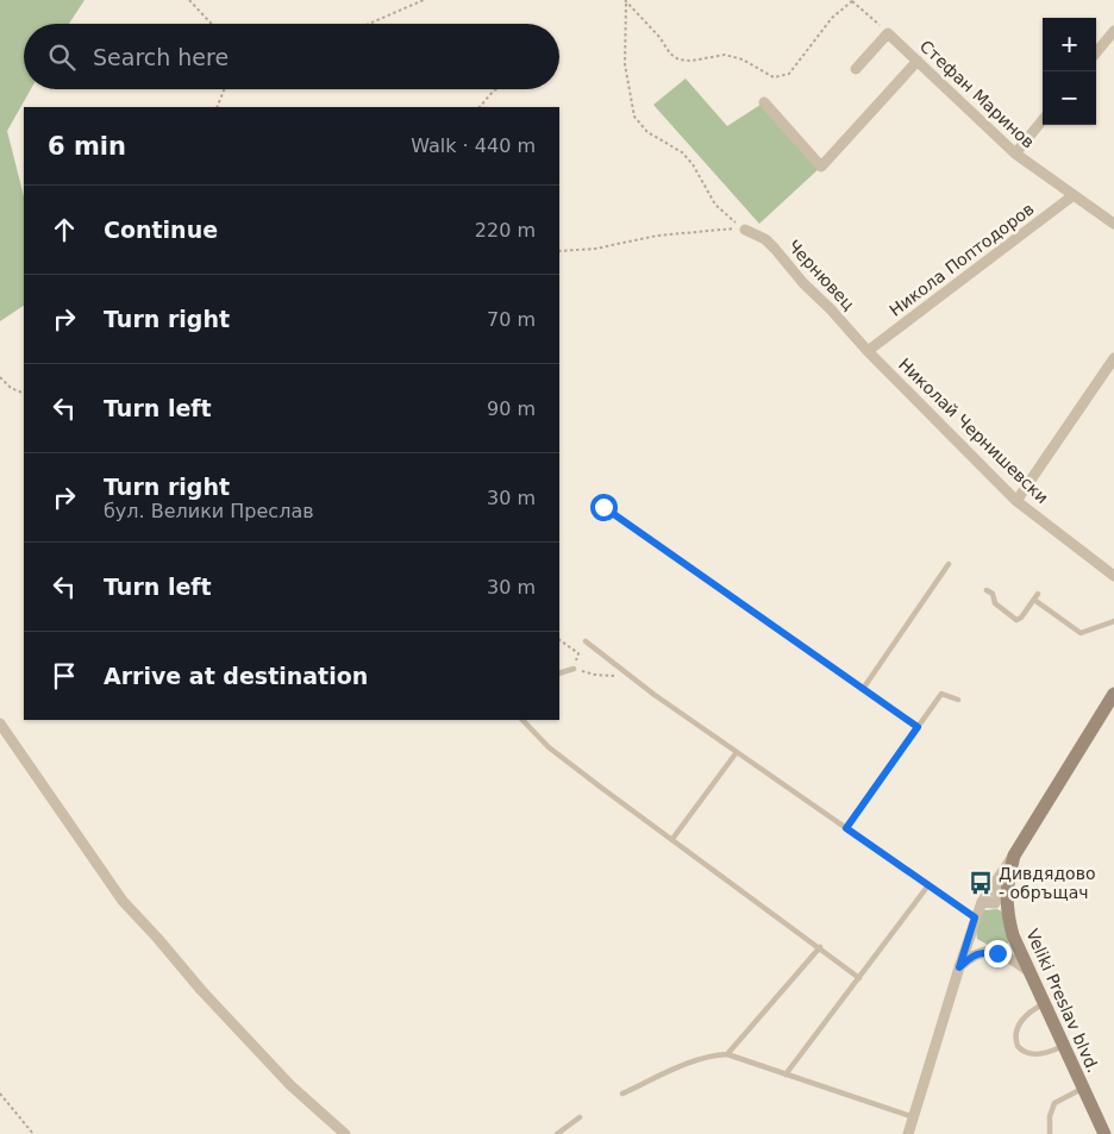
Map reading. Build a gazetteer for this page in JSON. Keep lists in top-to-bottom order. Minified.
{"streets":{"main road":["Veliki Preslav blvd."],"street":["Стефан Маринов","Никола Поптодоров","Чернювец","Николай Чернишевски"]},"crossings":[["Стефан Маринов","Никола Поптодоров"],["Никола Поптодоров","Чернювец"],["Никола Поптодоров","Николай Чернишевски"],["Чернювец","Николай Чернишевски"]],"places":{"bus stop":["Дивдядово - обръщач"]},"page":{"map_buttons":["+","−"],"search":"Search here","heading":["6 min","Walk · 440 m"],"list":[["Continue","220 m"],["Turn right","70 m"],["Turn left","90 m"],["Turn right","бул. Велики Преслав","30 m"],["Turn left","30 m"],"Arrive at destination"]}}
